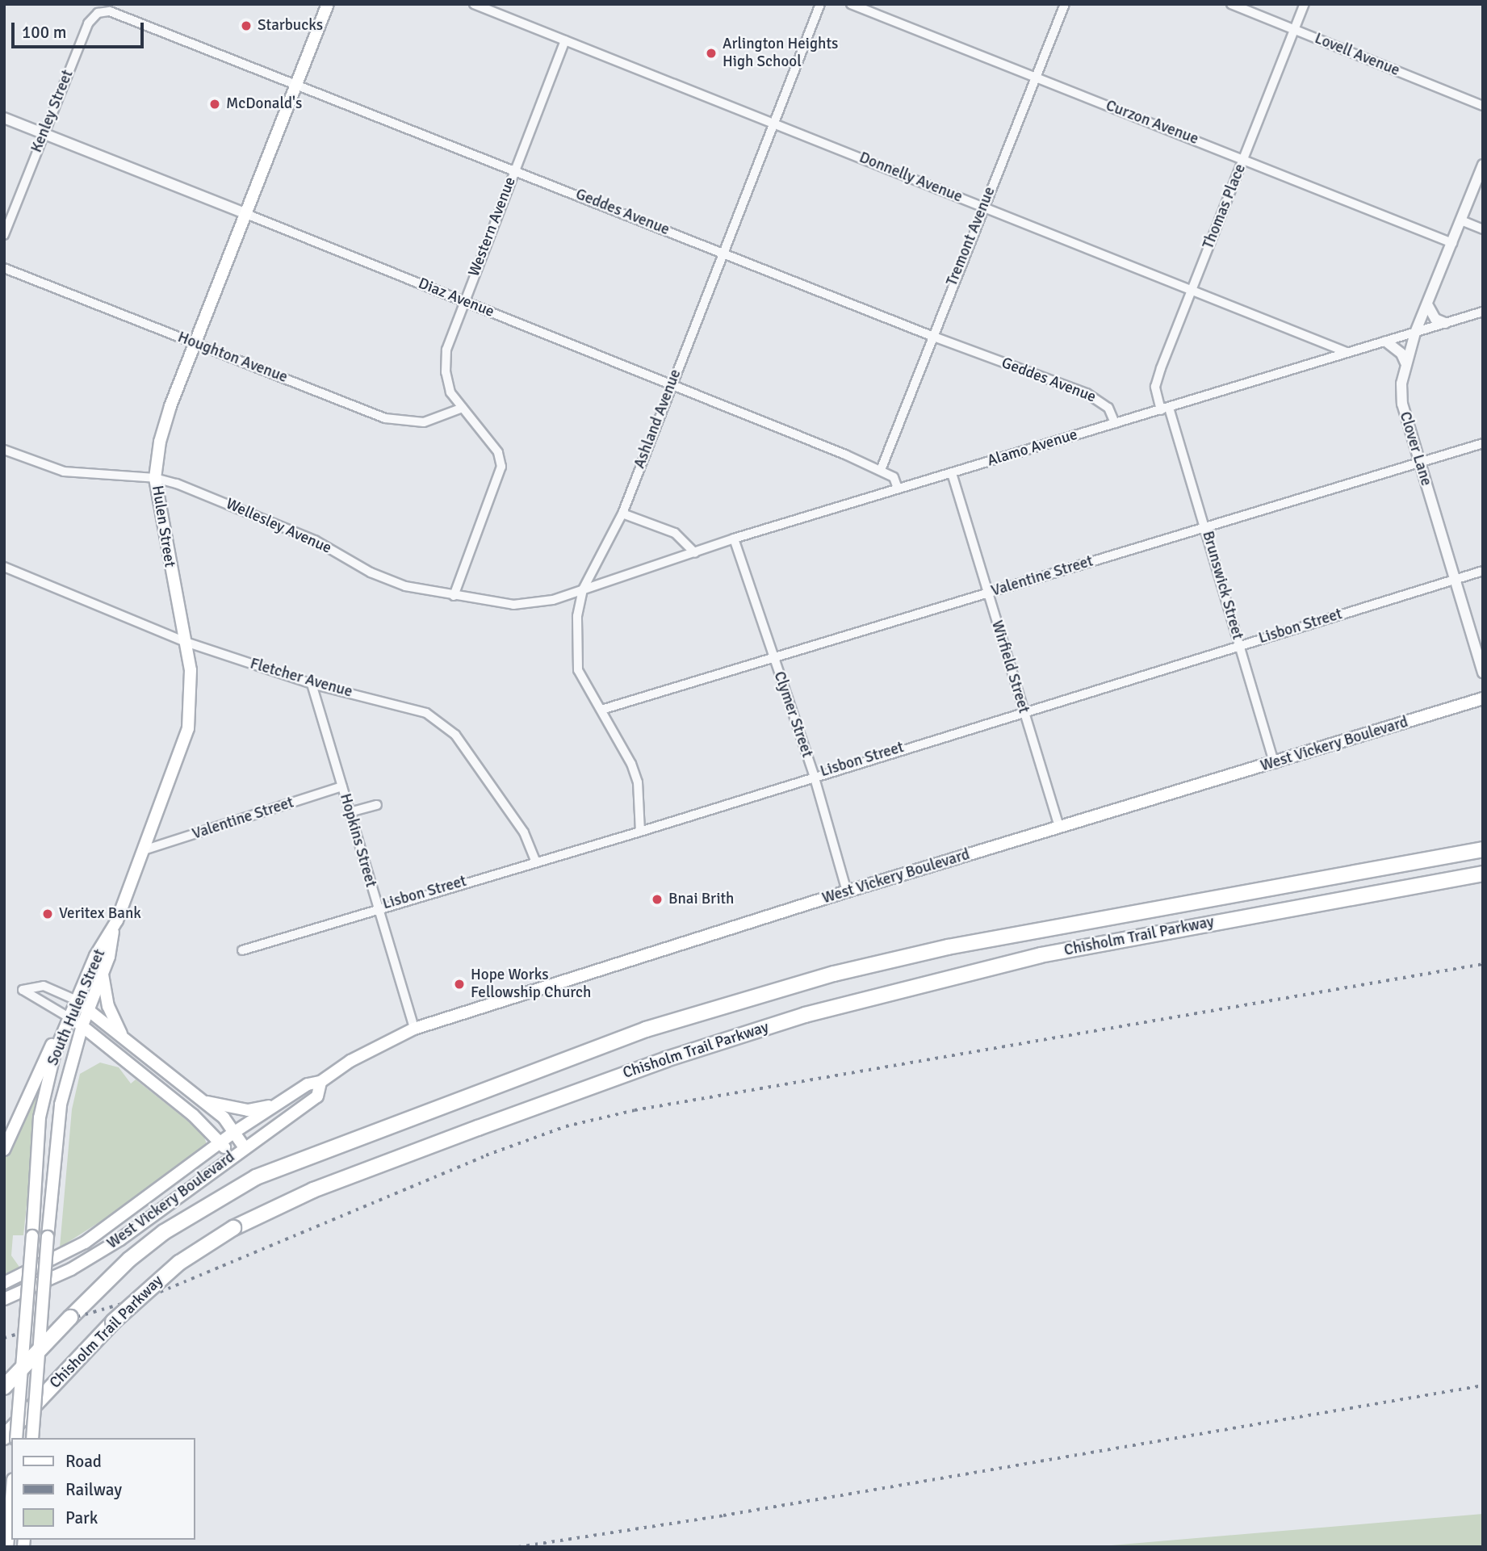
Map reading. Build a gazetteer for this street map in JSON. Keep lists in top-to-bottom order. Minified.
{"streets":{"highway":["Chisholm Trail Parkway"],"main road":["Hulen Street","West Vickery Boulevard","South Hulen Street"],"street":["Lovell Avenue","Kenley Street","Curzon Avenue","Donnelly Avenue","Thomas Place","Geddes Avenue","Western Avenue","Tremont Avenue","Diaz Avenue","Houghton Avenue","Ashland Avenue","Alamo Avenue","Clover Lane","Wellesley Avenue","Valentine Street","Brunswick Street","Lisbon Street","Wirfield Street","Fletcher Avenue","Clymer Street","Hopkins Street"]},"crossings":[["Lovell Avenue","Thomas Place"],["Kenley Street","Geddes Avenue"],["Kenley Street","Diaz Avenue"],["Curzon Avenue","Thomas Place"],["Curzon Avenue","Tremont Avenue"],["Curzon Avenue","Clover Lane"],["Donnelly Avenue","Thomas Place"],["Donnelly Avenue","Western Avenue"],["Donnelly Avenue","Tremont Avenue"],["Donnelly Avenue","Ashland Avenue"],["Donnelly Avenue","Alamo Avenue"],["Thomas Place","Alamo Avenue"],["Thomas Place","Brunswick Street"],["Geddes Avenue","Western Avenue"],["Geddes Avenue","Tremont Avenue"],["Geddes Avenue","Ashland Avenue"],["Geddes Avenue","Alamo Avenue"],["Geddes Avenue","Hulen Street"],["Western Avenue","Diaz Avenue"],["Western Avenue","Houghton Avenue"],["Western Avenue","Wellesley Avenue"],["Tremont Avenue","Diaz Avenue"],["Diaz Avenue","Ashland Avenue"],["Diaz Avenue","Alamo Avenue"],["Diaz Avenue","Hulen Street"],["Houghton Avenue","Hulen Street"],["Ashland Avenue","Alamo Avenue"],["Ashland Avenue","Wellesley Avenue"],["Ashland Avenue","Valentine Street"],["Ashland Avenue","Lisbon Street"],["Alamo Avenue","Clover Lane"],["Alamo Avenue","Wellesley Avenue"],["Alamo Avenue","Brunswick Street"],["Alamo Avenue","Wirfield Street"],["Alamo Avenue","Clymer Street"],["Clover Lane","Valentine Street"],["Clover Lane","Lisbon Street"],["Hulen Street","Wellesley Avenue"],["Hulen Street","Valentine Street"],["Hulen Street","Fletcher Avenue"],["Hulen Street","South Hulen Street"],["Valentine Street","Brunswick Street"],["Valentine Street","Wirfield Street"],["Valentine Street","Clymer Street"],["Valentine Street","Hopkins Street"],["Brunswick Street","Lisbon Street"],["Brunswick Street","West Vickery Boulevard"],["Lisbon Street","Wirfield Street"],["Lisbon Street","Fletcher Avenue"],["Lisbon Street","Clymer Street"],["Lisbon Street","Hopkins Street"],["Wirfield Street","West Vickery Boulevard"],["Fletcher Avenue","Hopkins Street"],["Clymer Street","West Vickery Boulevard"],["West Vickery Boulevard","Hopkins Street"]],"places":["Starbucks","Arlington Heights High School","McDonald's","Bnai Brith","Veritex Bank","Hope Works Fellowship Church"],"legend":["Road","Railway","Park"],"scale_bar":"100 m"}
